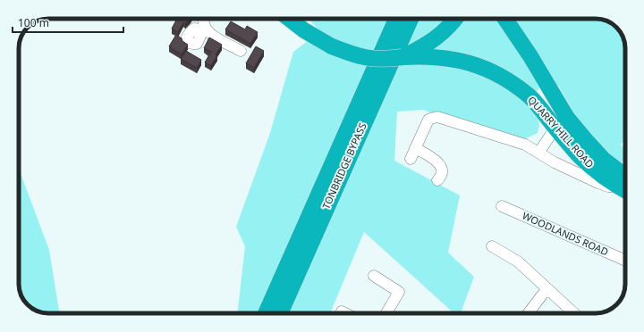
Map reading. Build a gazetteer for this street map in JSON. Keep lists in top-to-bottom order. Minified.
{"streets":{"highway":["QUARRY HILL ROAD","TONBRIDGE BYPASS"],"street":["WOODLANDS ROAD"]},"scale_bar":"100 m"}
